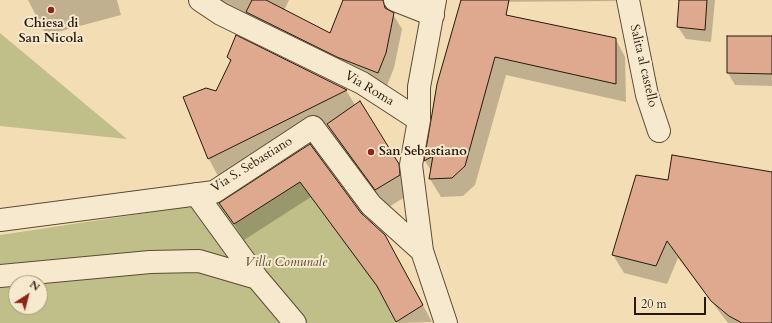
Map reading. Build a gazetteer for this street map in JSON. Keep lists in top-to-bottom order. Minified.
{"streets":{"street":["Salita al castello","Via Roma","Via S. Sebastiano"]},"parks":["Villa Comunale"],"places":["Chiesa di San Nicola","San Sebastiano"],"scale_bar":"20 m","north":"top right"}
